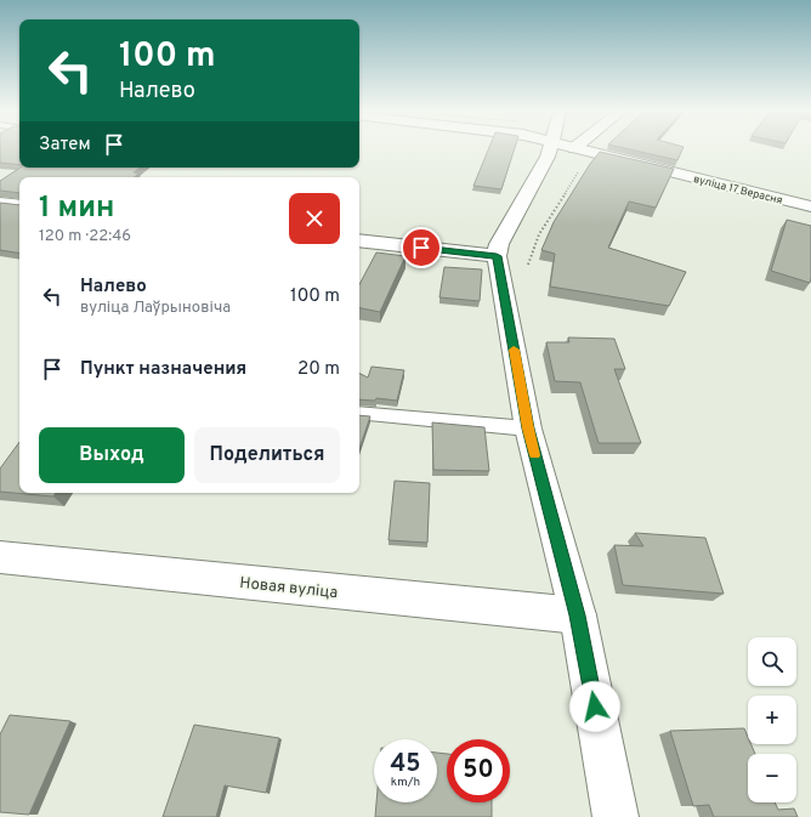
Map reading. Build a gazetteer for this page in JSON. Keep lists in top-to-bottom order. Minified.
{"streets":{"main road":["вуліца 17 Верасня","Новая вуліца"]},"page":{"turn":["100 m","Налево"],"then":"Затем","heading":["1 мин","120 m · 22:46"],"list":[{"name":"Налево","note":"вуліца Лаўрыновіча","value":"100 m"},{"name":"Пункт назначения","value":"20 m"}],"buttons":["Выход","Поделиться"],"map_buttons":["+","−"],"speed":"45 km/h","limit":"50"}}
